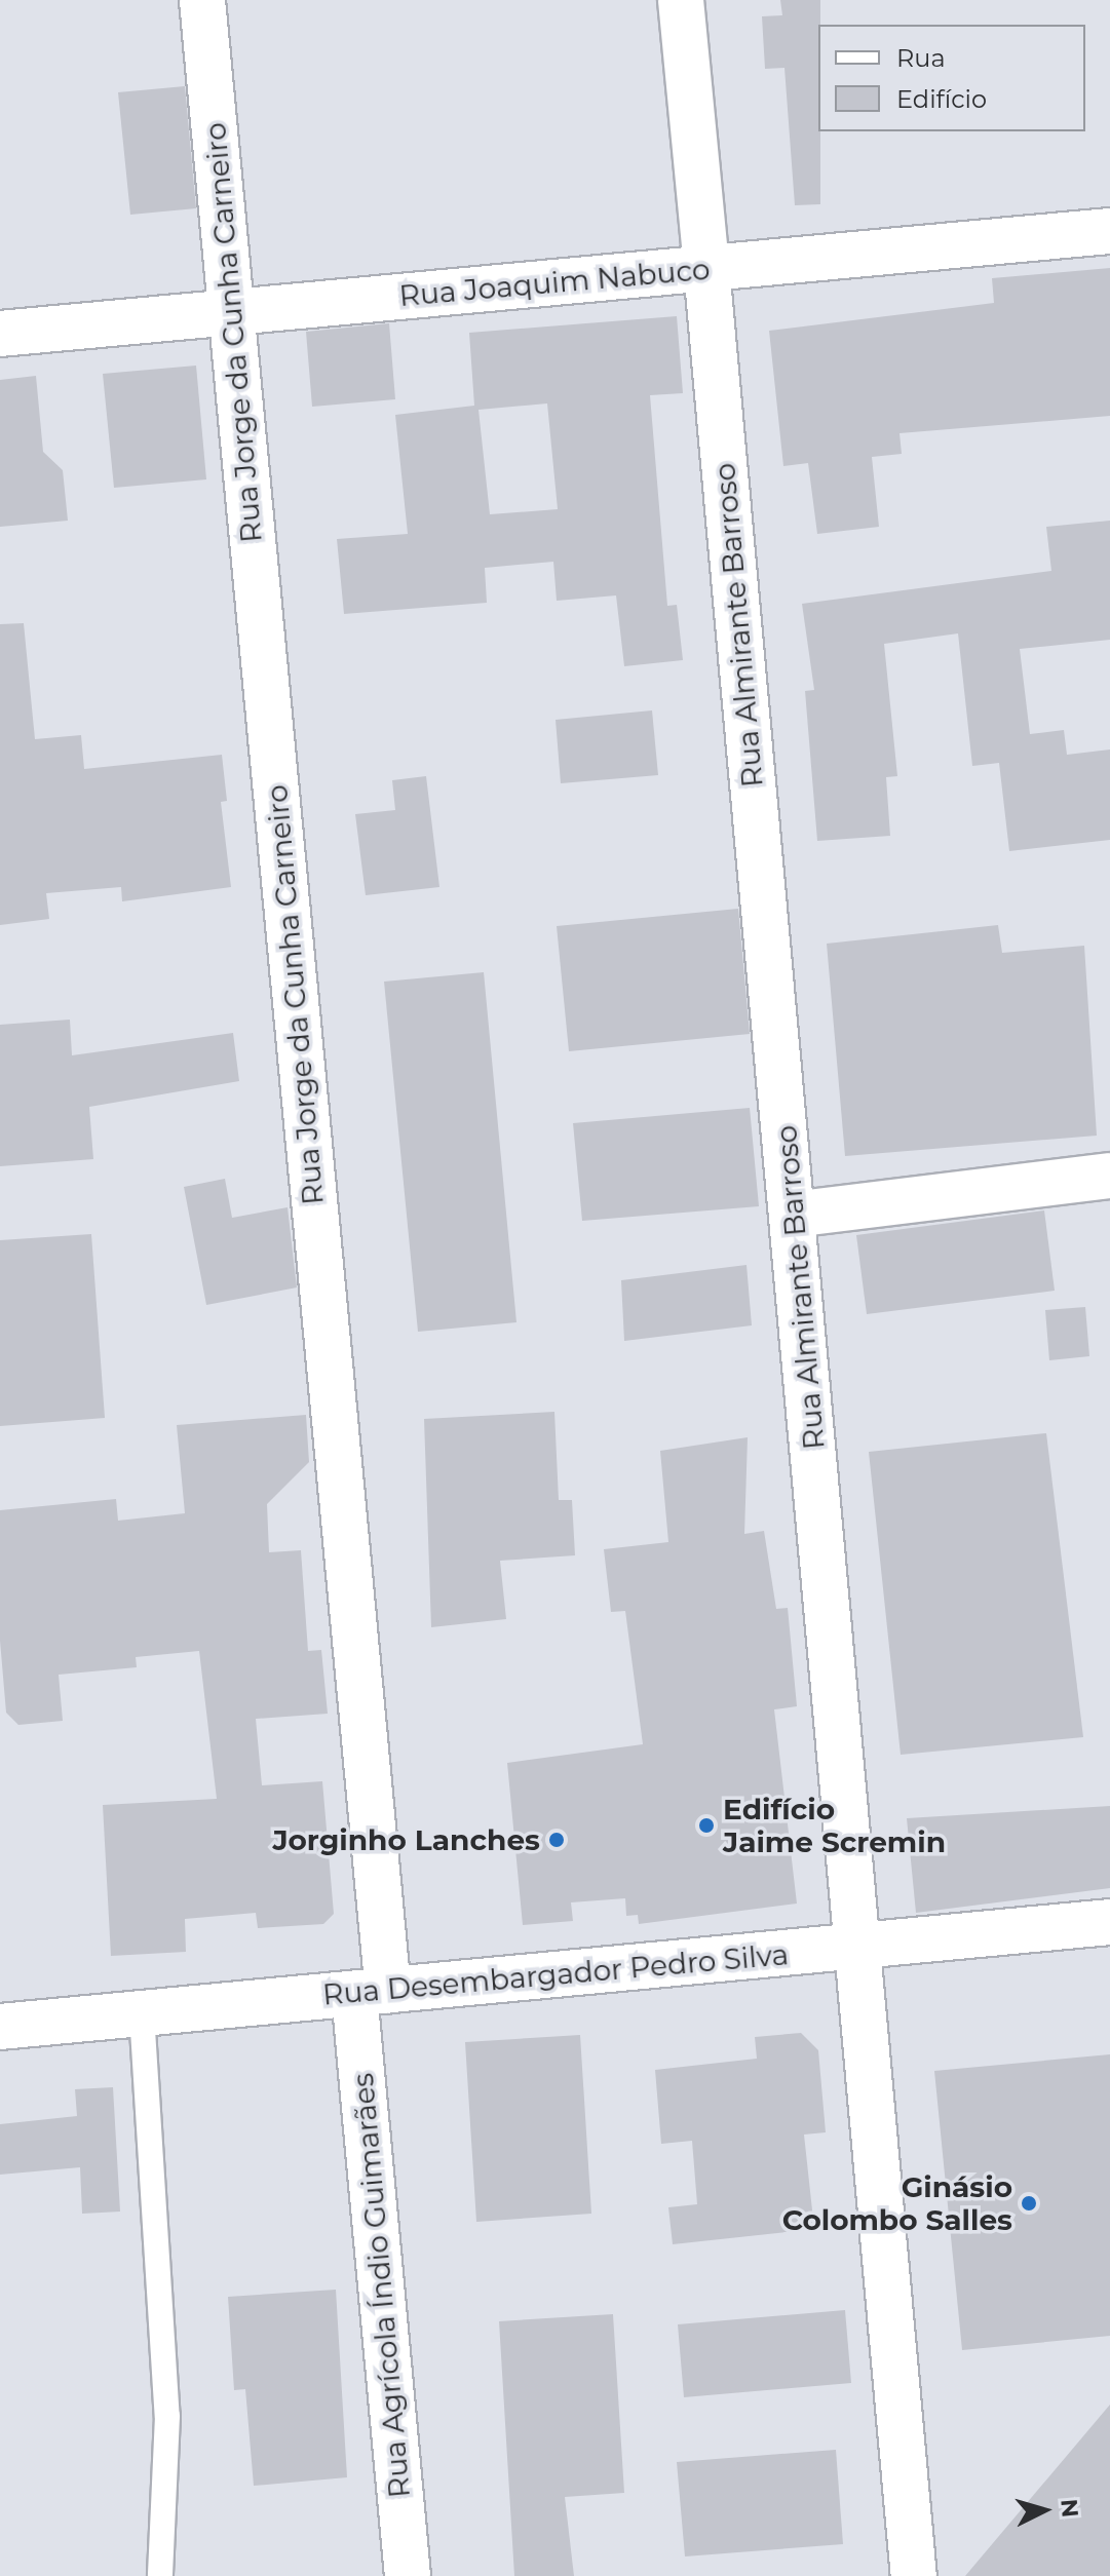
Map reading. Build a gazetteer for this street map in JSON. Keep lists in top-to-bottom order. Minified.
{"streets":{"main road":["Rua Joaquim Nabuco","Rua Jorge da Cunha Carneiro","Rua Almirante Barroso","Rua Desembargador Pedro Silva","Rua Agrícola Índio Guimarães"]},"crossings":[["Rua Joaquim Nabuco","Rua Jorge da Cunha Carneiro"],["Rua Joaquim Nabuco","Rua Almirante Barroso"],["Rua Jorge da Cunha Carneiro","Rua Desembargador Pedro Silva"],["Rua Jorge da Cunha Carneiro","Rua Agrícola Índio Guimarães"],["Rua Almirante Barroso","Rua Desembargador Pedro Silva"],["Rua Desembargador Pedro Silva","Rua Agrícola Índio Guimarães"]],"places":["Edifício Jaime Scremin","Jorginho Lanches","Ginásio Colombo Salles"],"legend":["Rua","Edifício"],"north":"right"}
